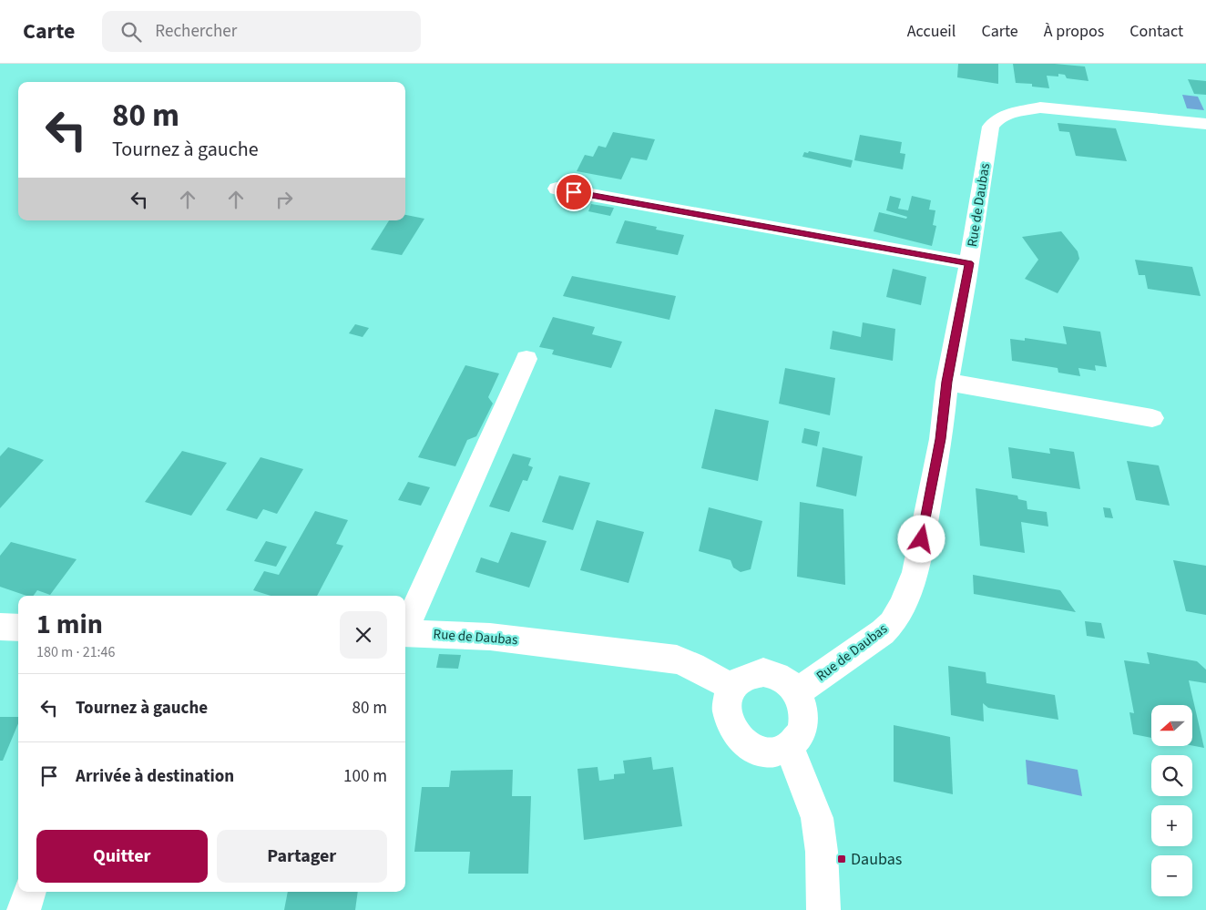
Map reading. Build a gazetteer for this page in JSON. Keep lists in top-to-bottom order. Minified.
{"streets":{"street":["Rue de Daubas"]},"places":{"transit":["Daubas"]},"north":"left","page":{"header":"Carte","search":"Rechercher","nav":["Accueil","Carte","À propos","Contact"],"turn":["80 m","Tournez à gauche"],"heading":["1 min","180 m · 21:46"],"list":[{"name":"Tournez à gauche","value":"80 m"},{"name":"Arrivée à destination","value":"100 m"}],"map_buttons":["+","−"],"buttons":["Quitter","Partager"]}}
